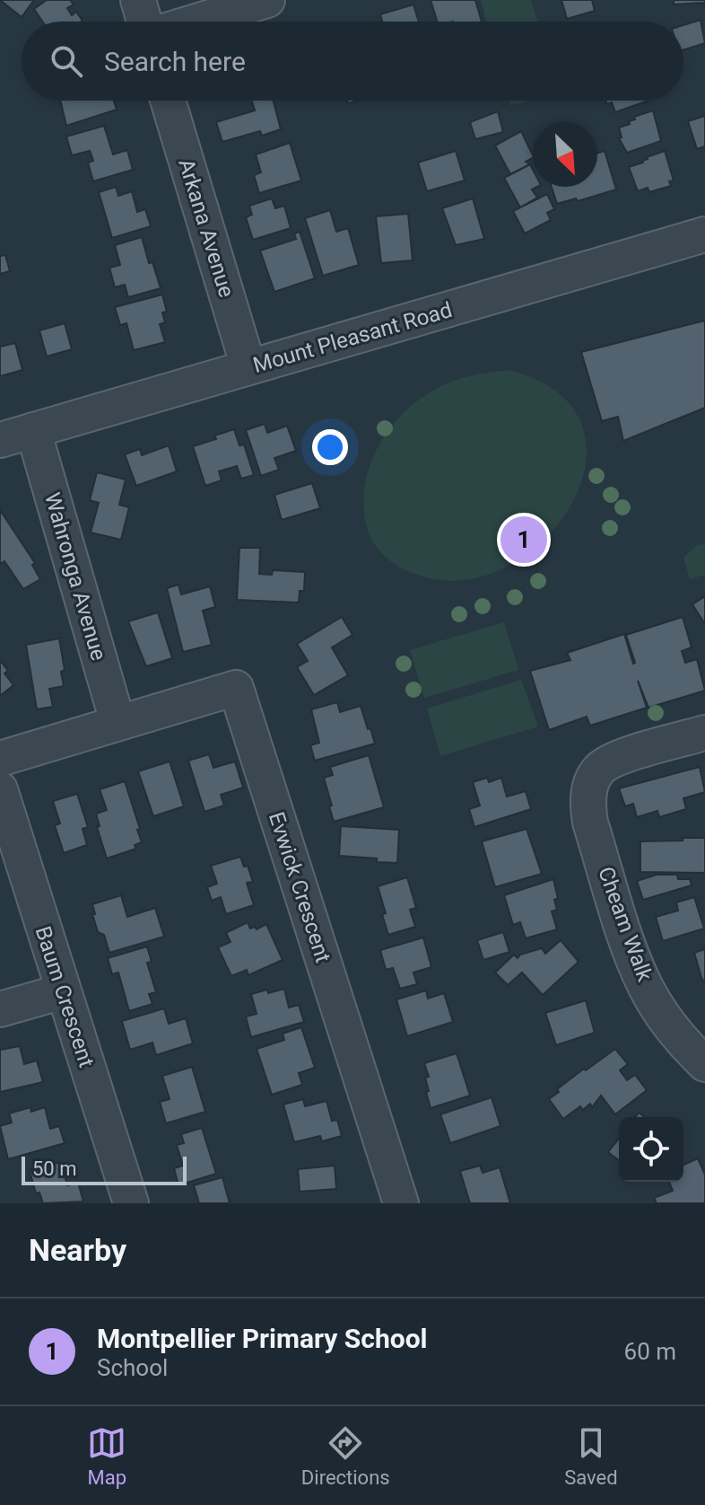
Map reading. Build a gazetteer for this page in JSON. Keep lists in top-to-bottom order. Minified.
{"streets":{"street":["Arkana Avenue","Mount Pleasant Road","Wahronga Avenue","Evwick Crescent","Cheam Walk","Baum Crescent"]},"crossings":[["Arkana Avenue","Mount Pleasant Road"],["Mount Pleasant Road","Wahronga Avenue"],["Wahronga Avenue","Evwick Crescent"]],"scale_bar":"50 m","north":"bottom right","page":{"search":"Search here","pins":"1","scale":"50 m","heading":"Nearby","list":[{"mark":"1","name":"Montpellier Primary School","note":"School","value":"60 m"}],"nav":["Map","Directions","Saved"]}}
